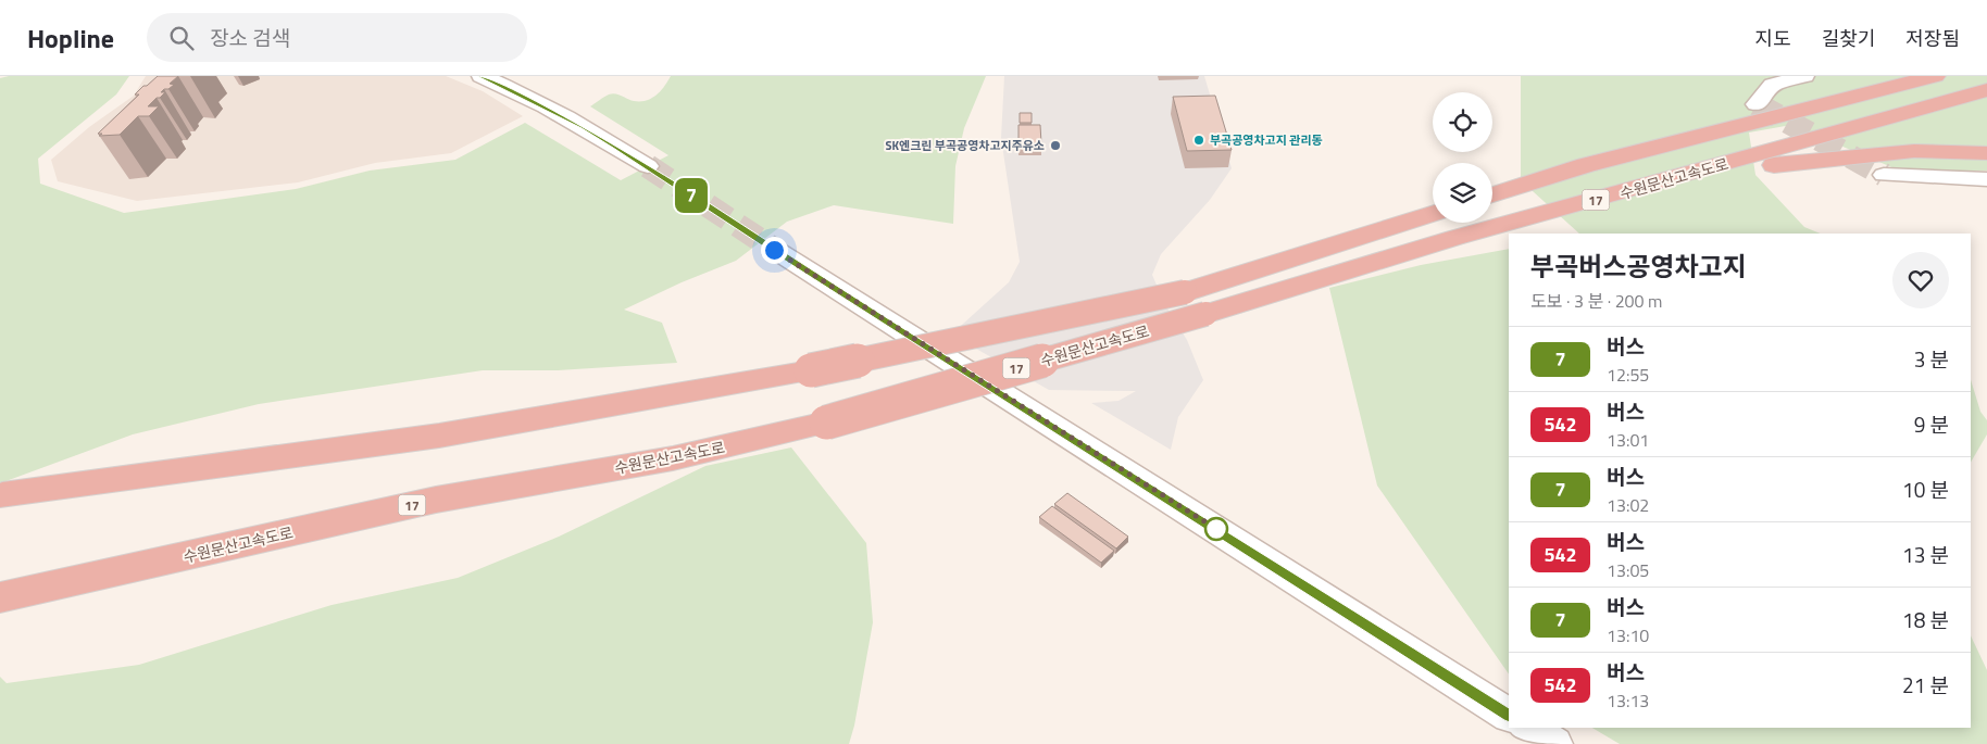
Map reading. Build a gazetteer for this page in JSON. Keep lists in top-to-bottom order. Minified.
{"streets":{"highway":["수원문산고속도로","17"]},"places":["부곡공영차고지 관리동","SK엔크린 부곡공영차고지주유소"],"lines":["bus line 7"],"page":{"header":"Hopline","search":"장소 검색","nav":["지도","길찾기","저장됨"],"on_map":"7","heading":["부곡버스공영차고지","도보 · 3 분 · 200 m"],"list":[{"mark":"7","name":"버스","note":"12:55","value":"3 분"},{"mark":"542","name":"버스","note":"13:01","value":"9 분"},{"mark":"7","name":"버스","note":"13:02","value":"10 분"},{"mark":"542","name":"버스","note":"13:05","value":"13 분"},{"mark":"7","name":"버스","note":"13:10","value":"18 분"},{"mark":"542","name":"버스","note":"13:13","value":"21 분"}]}}
